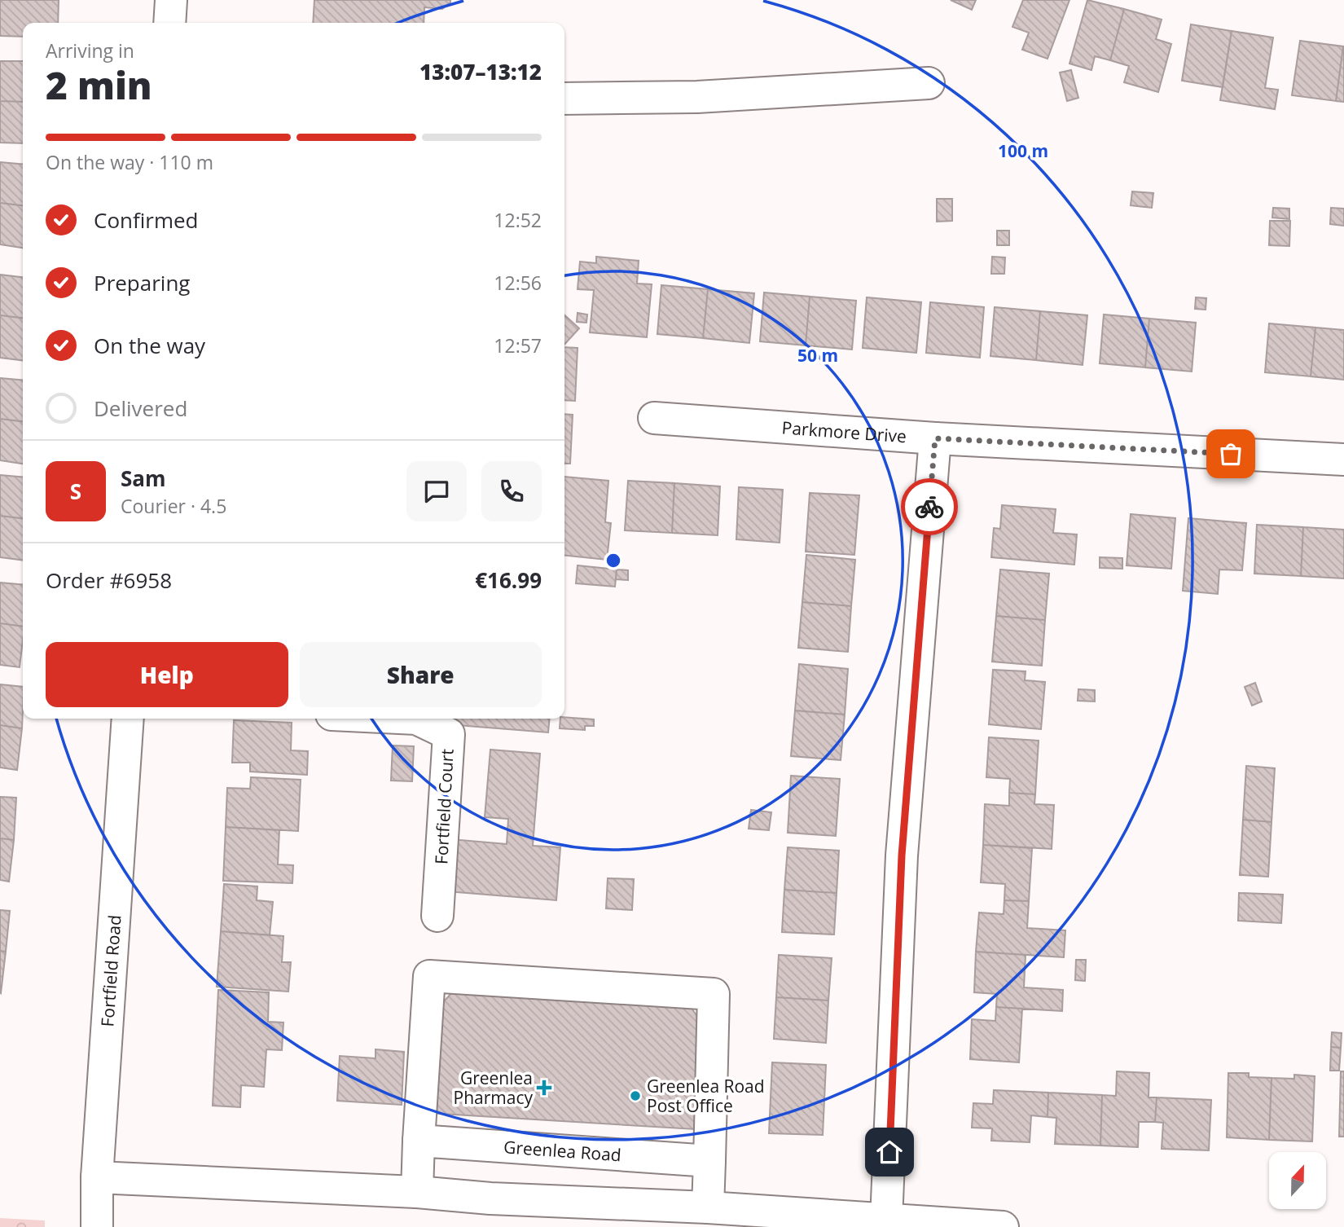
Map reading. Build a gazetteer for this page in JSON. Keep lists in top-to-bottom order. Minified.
{"streets":{"street":["Parkmore Drive","Fortfield Court","Fortfield Road","Greenlea Road"]},"places":{"health":["Greenlea Pharmacy"],"other":["Greenlea Road Post Office"]},"north":"top","page":{"heading":["2 min","Arriving in","13:07–13:12"],"panel":["Sam","Courier · 4.5","Order #6958","€16.99"],"bar":"On the way · 110 m","list":[["Confirmed","12:52"],["Preparing","12:56"],["On the way","12:57"],"Delivered"],"round":"S","buttons":["Help","Share"]},"rings":["100 m","50 m"]}
